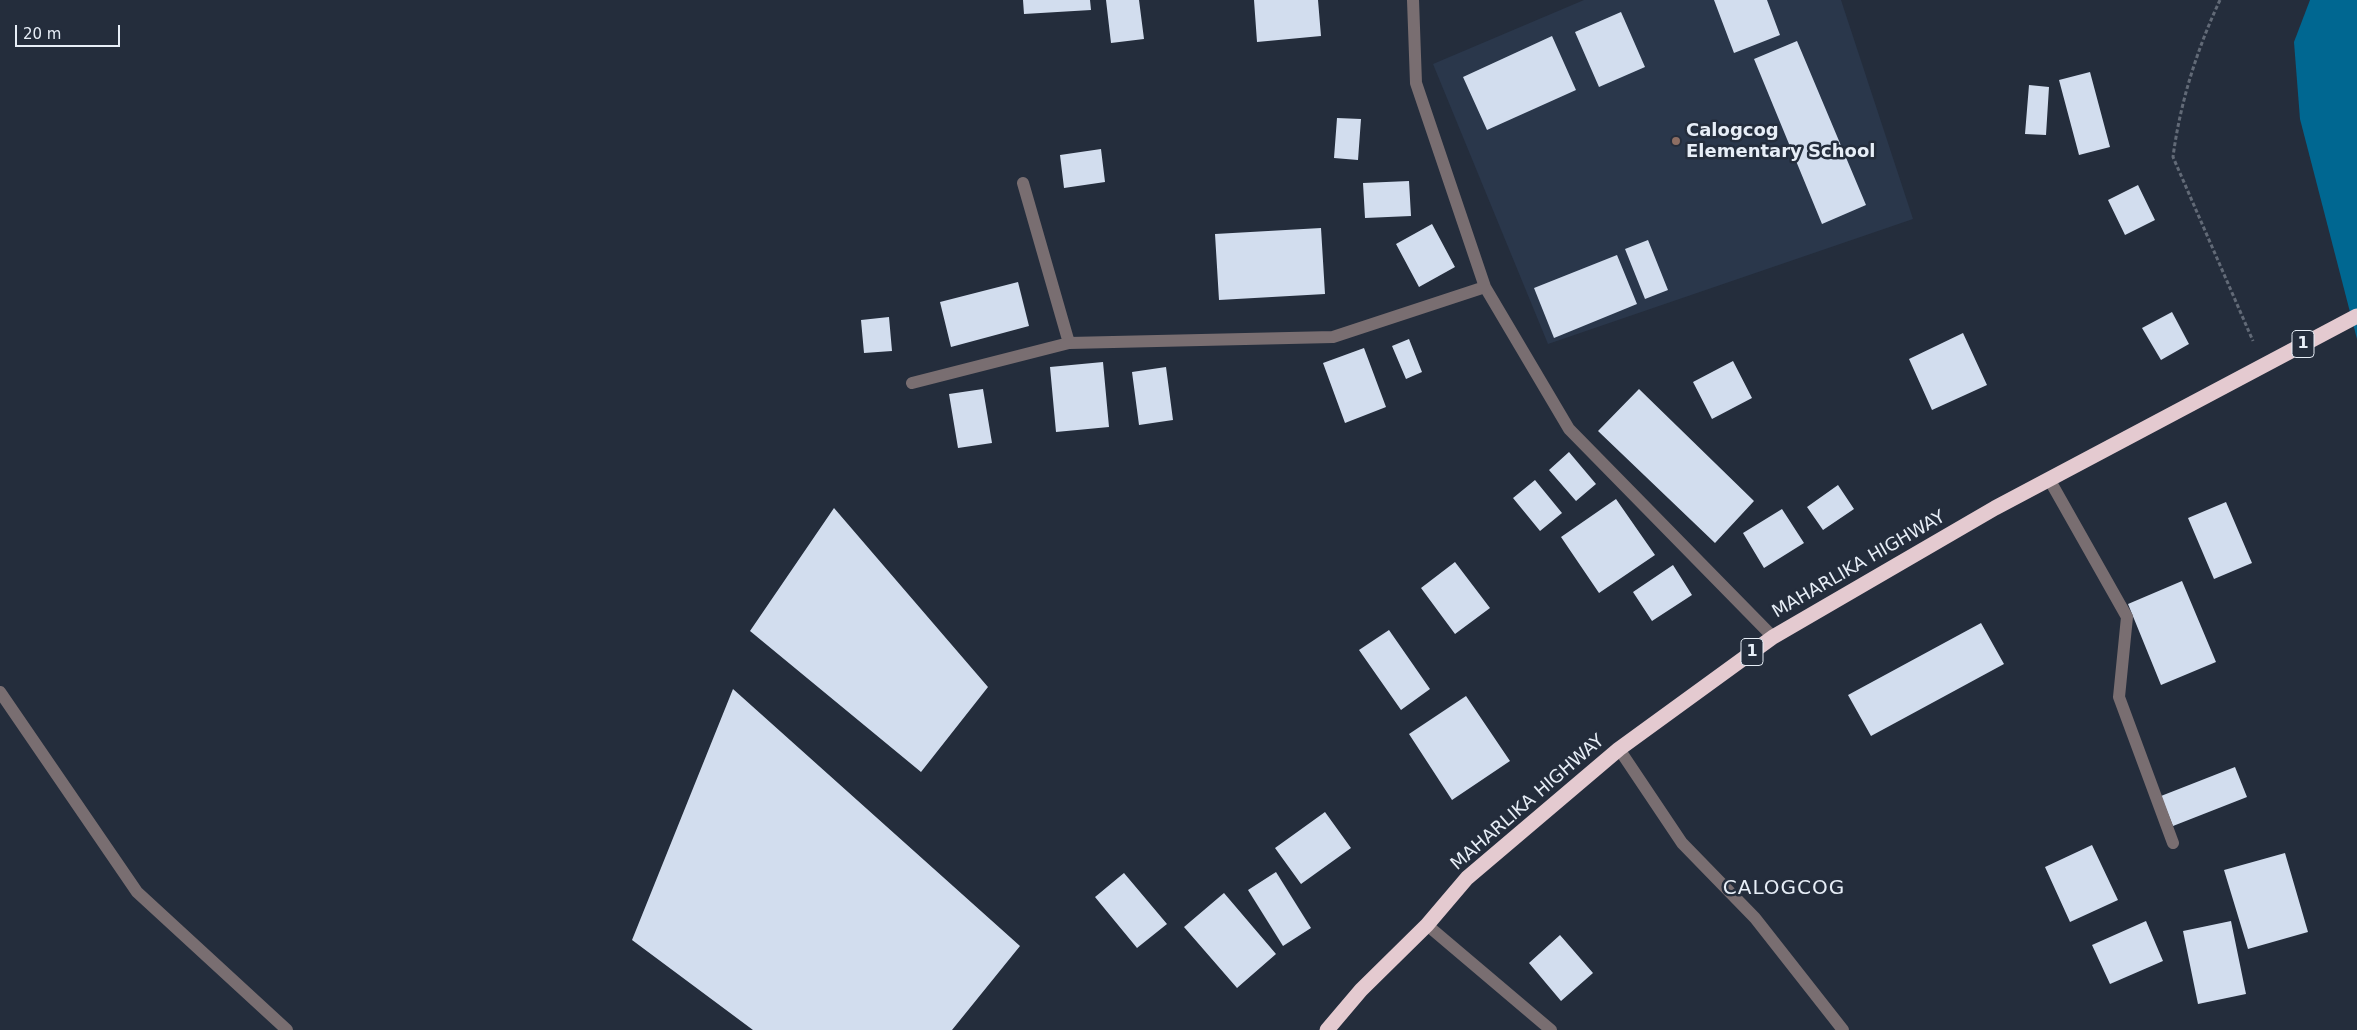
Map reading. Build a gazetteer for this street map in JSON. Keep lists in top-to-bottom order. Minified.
{"streets":{"highway":["1","MAHARLIKA HIGHWAY"]},"districts":["CALOGCOG"],"places":["Calogcog Elementary School"],"scale_bar":"20 m"}
